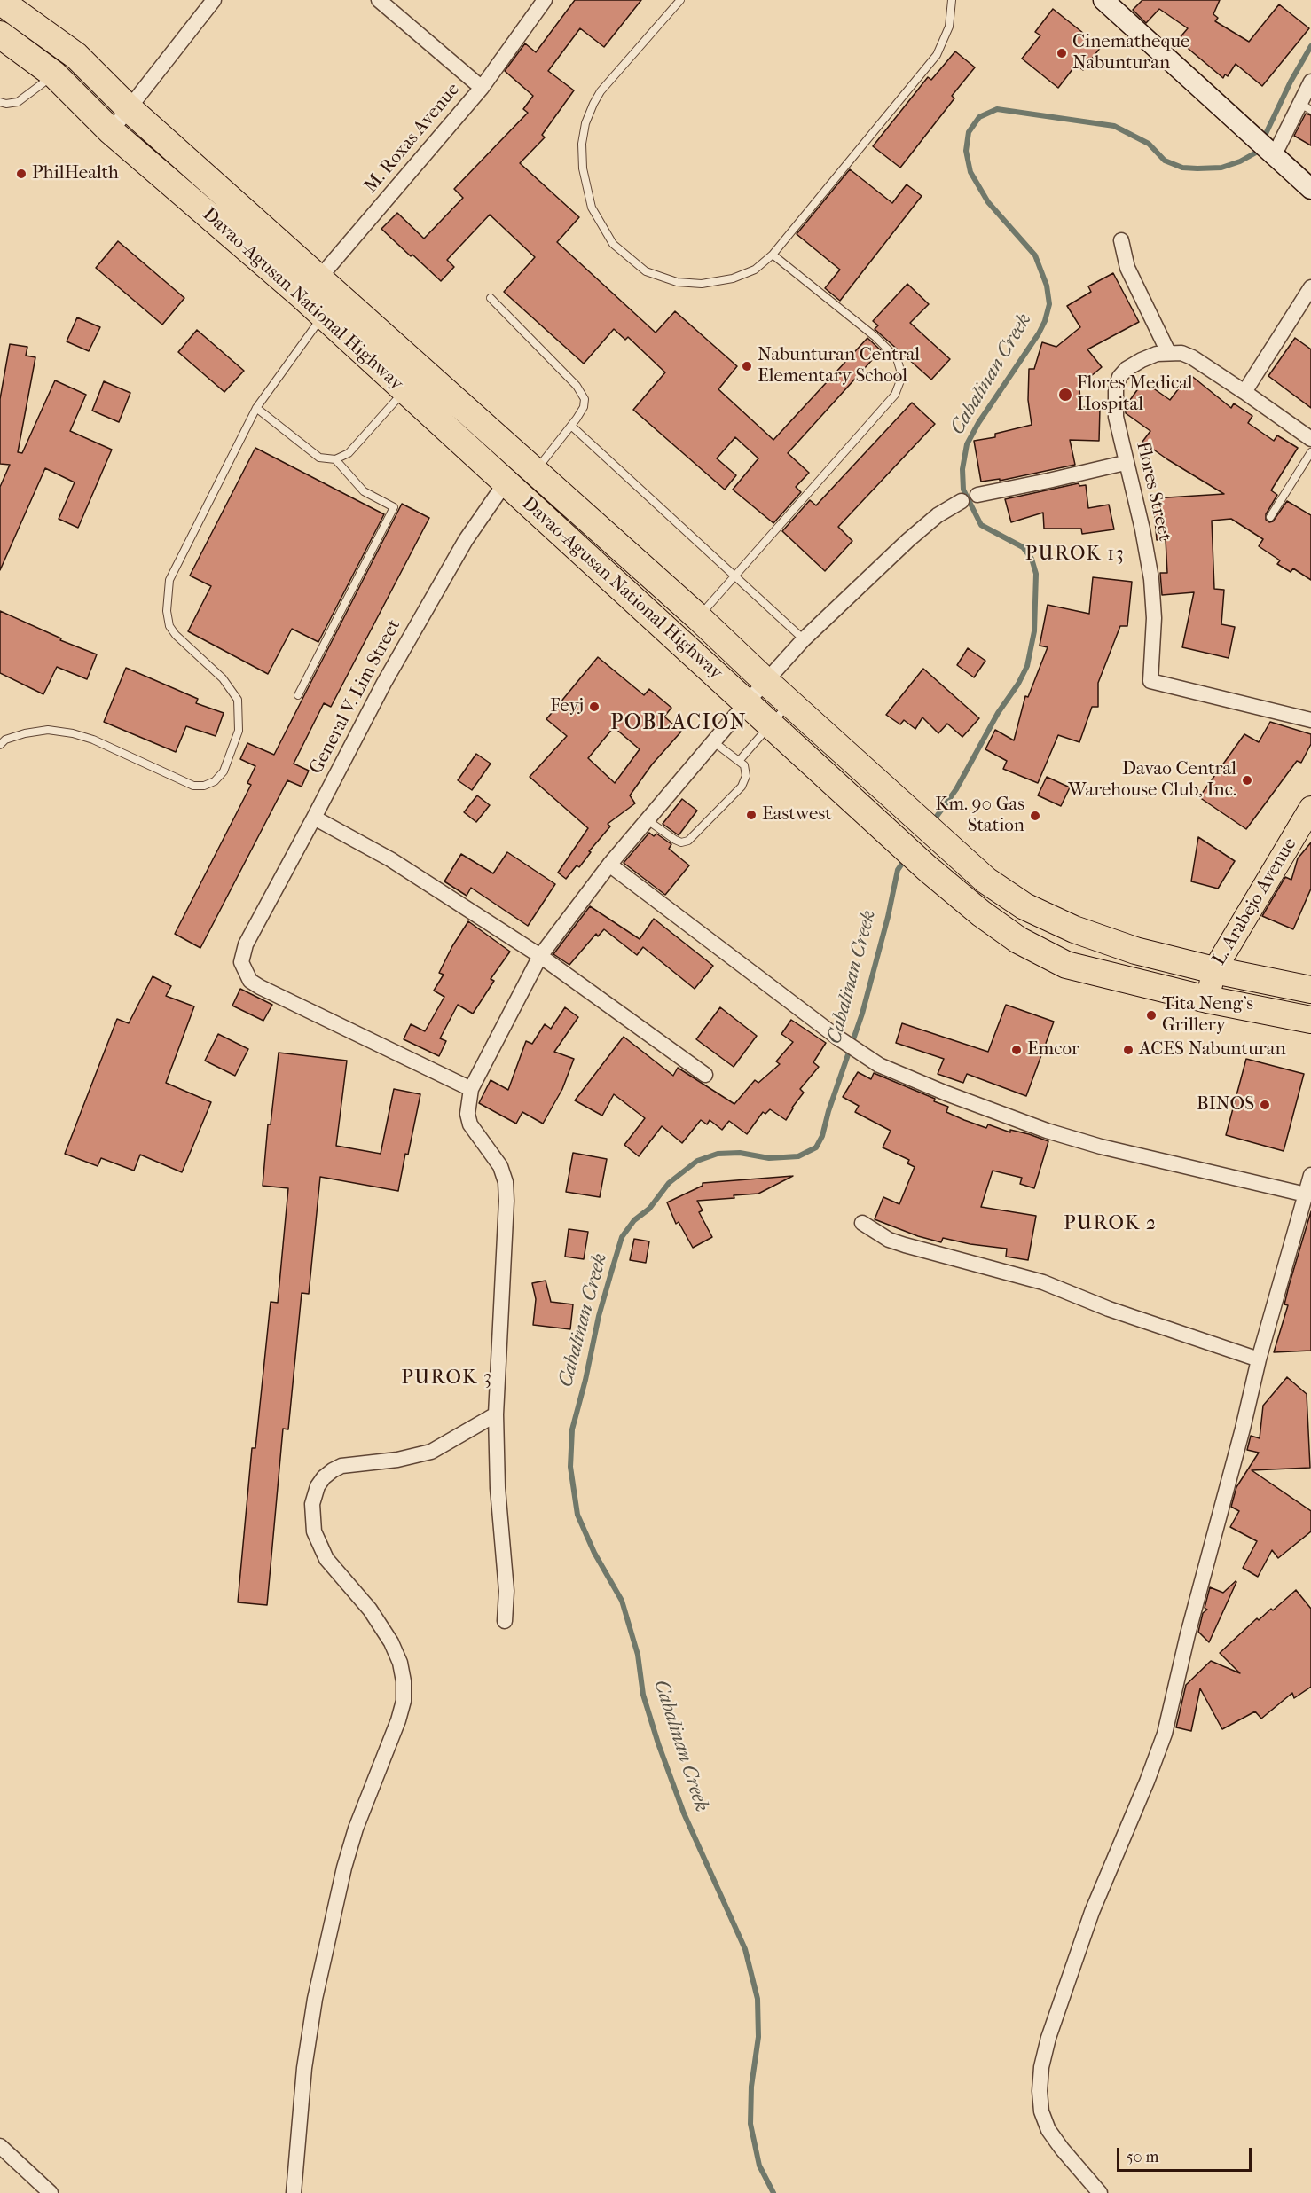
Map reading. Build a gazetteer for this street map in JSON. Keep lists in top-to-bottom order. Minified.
{"streets":{"highway":["Davao-Agusan National Highway"],"main road":["L. Arabejo Avenue"],"street":["M. Roxas Avenue","Flores Street","General V. Lim Street"]},"crossings":[["M. Roxas Avenue","Davao-Agusan National Highway"],["Davao-Agusan National Highway","General V. Lim Street"],["Davao-Agusan National Highway","L. Arabejo Avenue"]],"districts":["PUROK 13","POBLACION","PUROK 2","PUROK 3"],"water":["Cabalinan Creek"],"places":["Cinematheque Nabunturan","PhilHealth","Nabunturan Central Elementary School","Flores Medical Hospital","Feyj","Davao Central Warehouse Club, Inc.","Eastwest","Km. 90 Gas Station","Tita Neng's Grillery","Emcor","ACES Nabunturan","BINOS"],"scale_bar":"50 m"}
